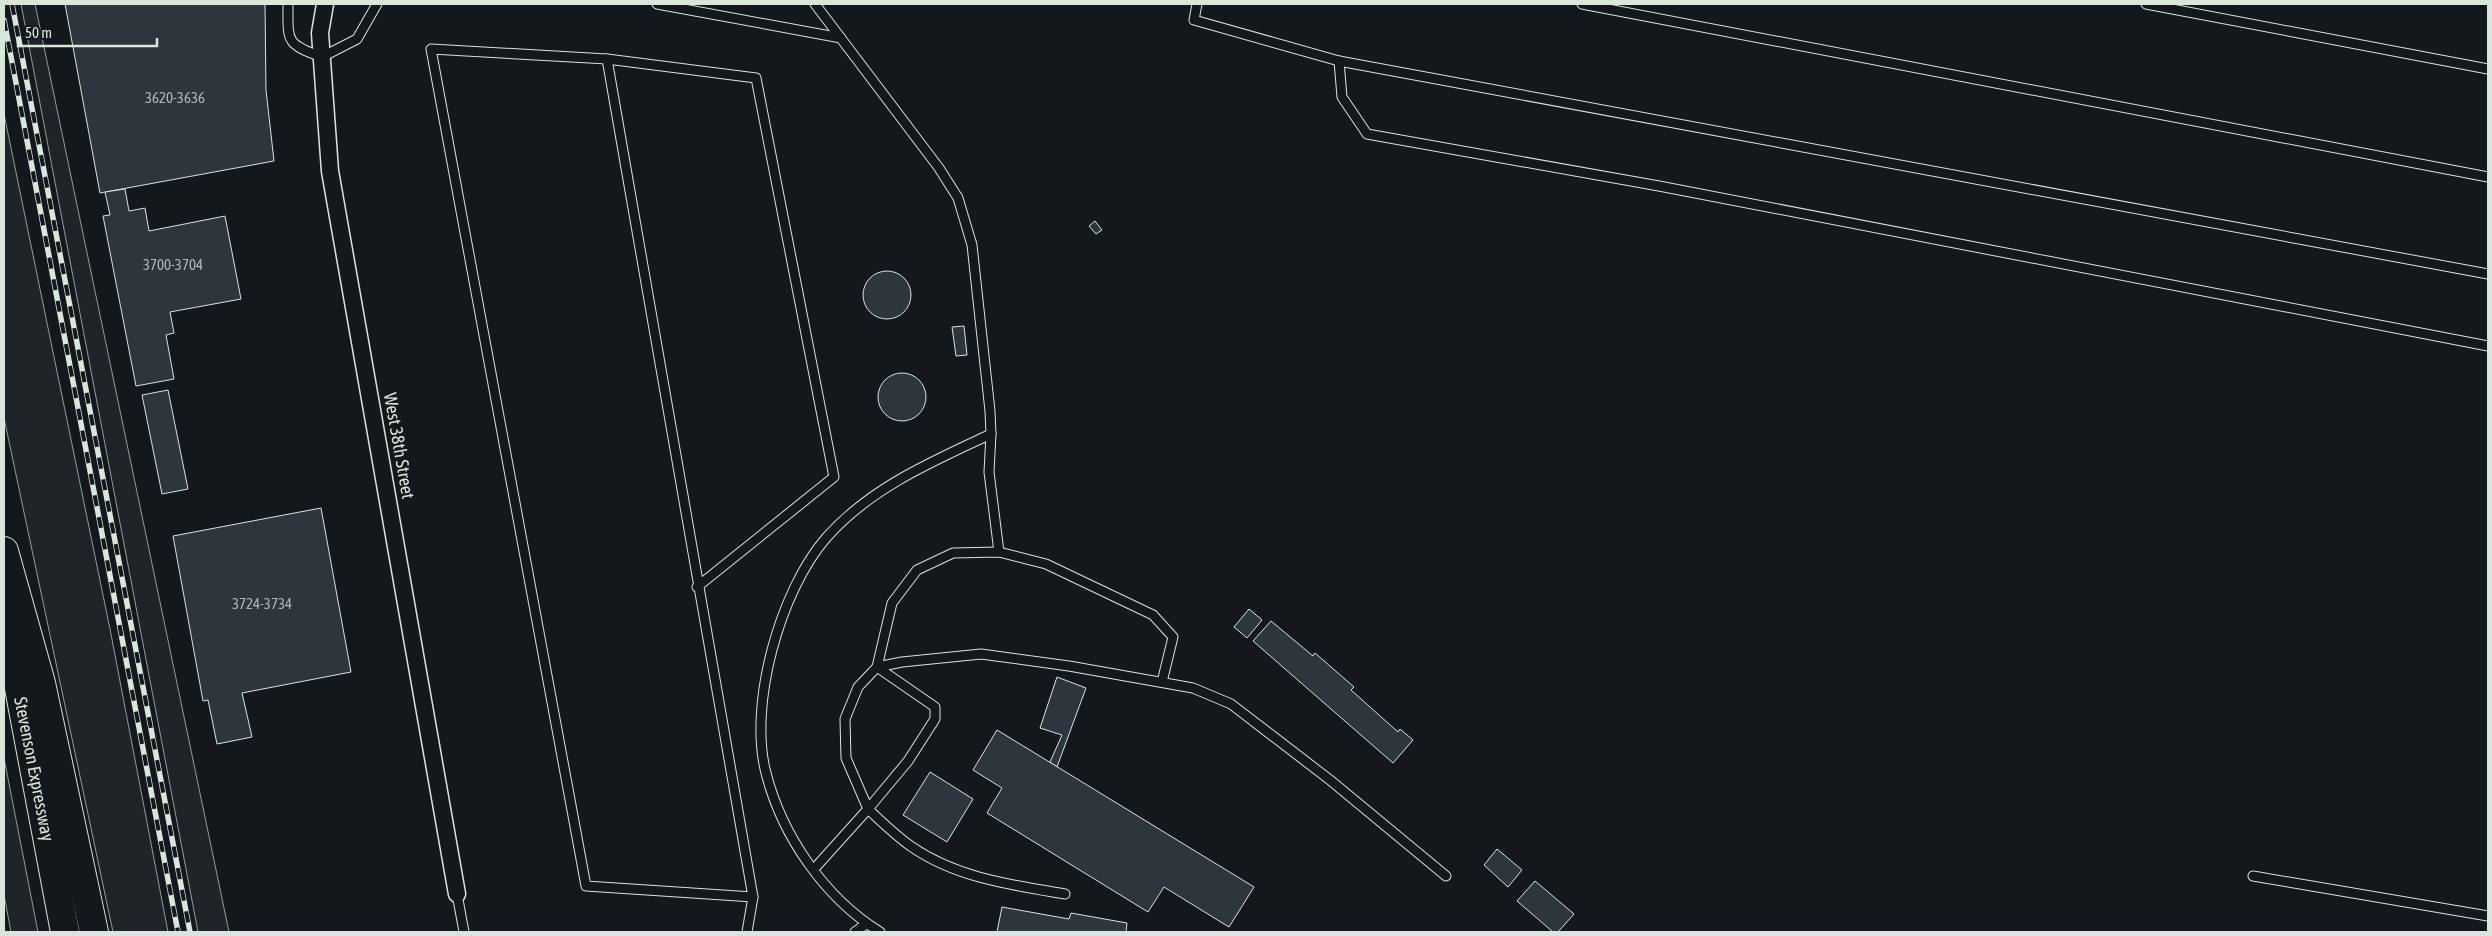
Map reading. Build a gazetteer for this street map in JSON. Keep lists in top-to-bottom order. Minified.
{"streets":{"highway":["Stevenson Expressway"],"street":["West 38th Street"]},"house_numbers":["3620-3636","3700-3704","3724-3734"],"scale_bar":"50 m"}
